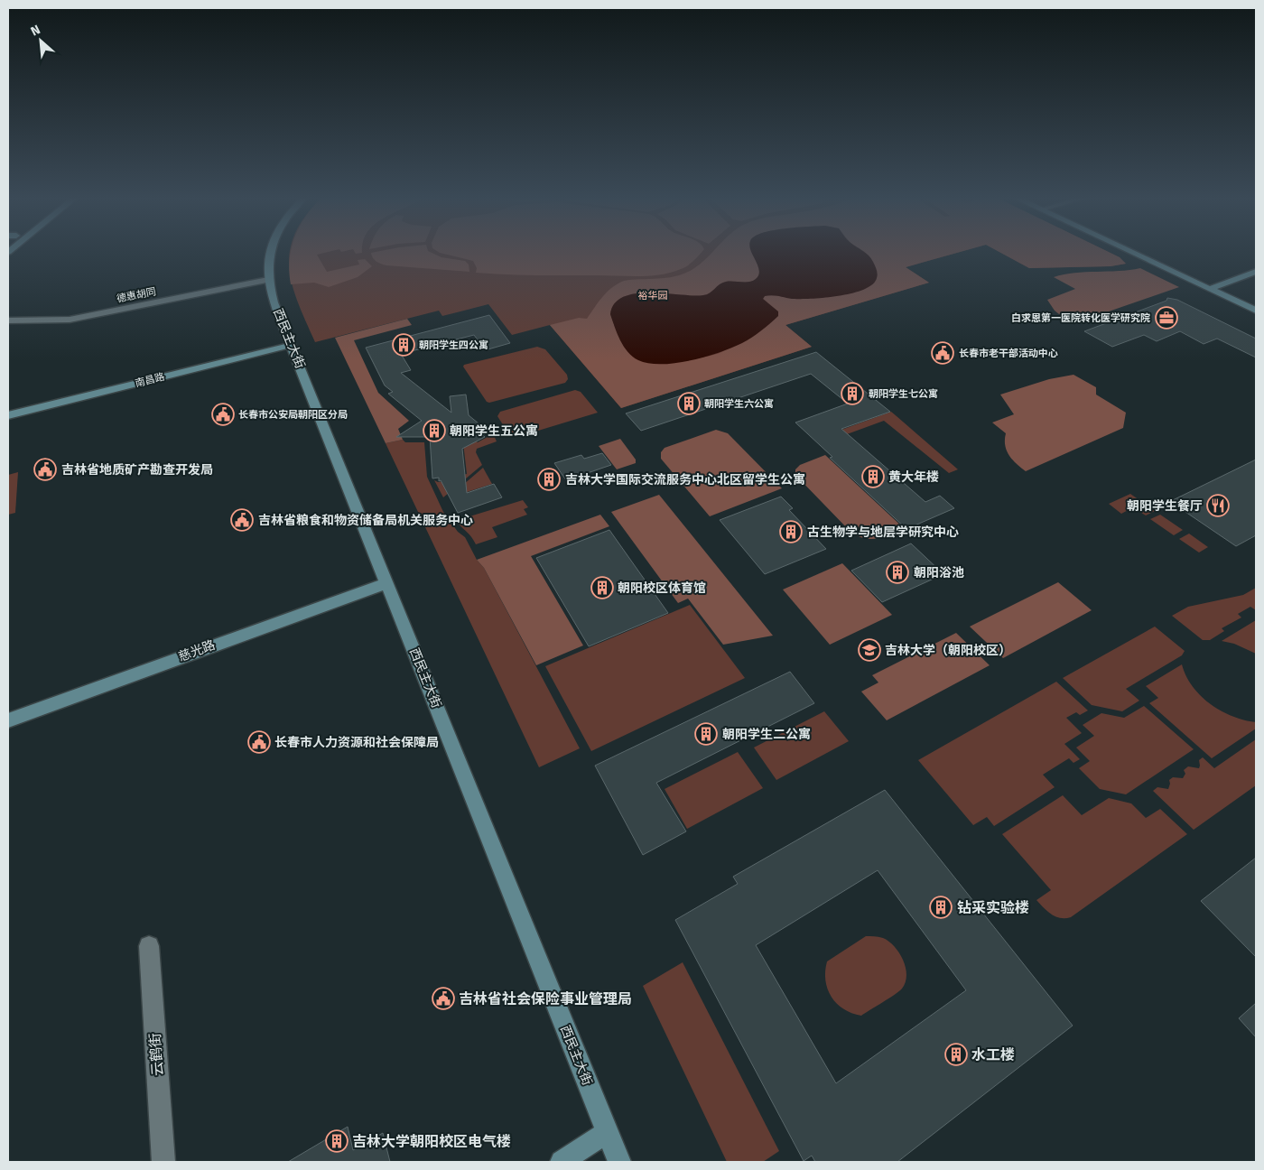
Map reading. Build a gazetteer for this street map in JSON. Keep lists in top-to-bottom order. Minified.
{"streets":{"main road":["西民主大街","南昌路","慈光路"],"street":["德惠胡同","云鹤街"]},"crossings":[["德惠胡同","西民主大街"],["西民主大街","南昌路"],["西民主大街","慈光路"]],"parks":["裕华园"],"places":{"office":["白求恩第一医院转化医学研究院"],"building":["朝阳学生四公寓","朝阳学生七公寓","朝阳学生六公寓","朝阳学生五公寓","黄大年楼","吉林大学国际交流服务中心北区留学生公寓","古生物学与地层学研究中心","朝阳浴池","朝阳校区体育馆","朝阳学生二公寓","钻采实验楼","水工楼","吉林大学朝阳校区电气楼"],"public building":["长春市老干部活动中心","长春市公安局朝阳区分局","吉林省地质矿产勘查开发局","吉林省粮食和物资储备局机关服务中心","长春市人力资源和社会保障局","吉林省社会保险事业管理局"],"restaurant":["朝阳学生餐厅"],"school or university":["吉林大学（朝阳校区）"]},"north":"top left"}
